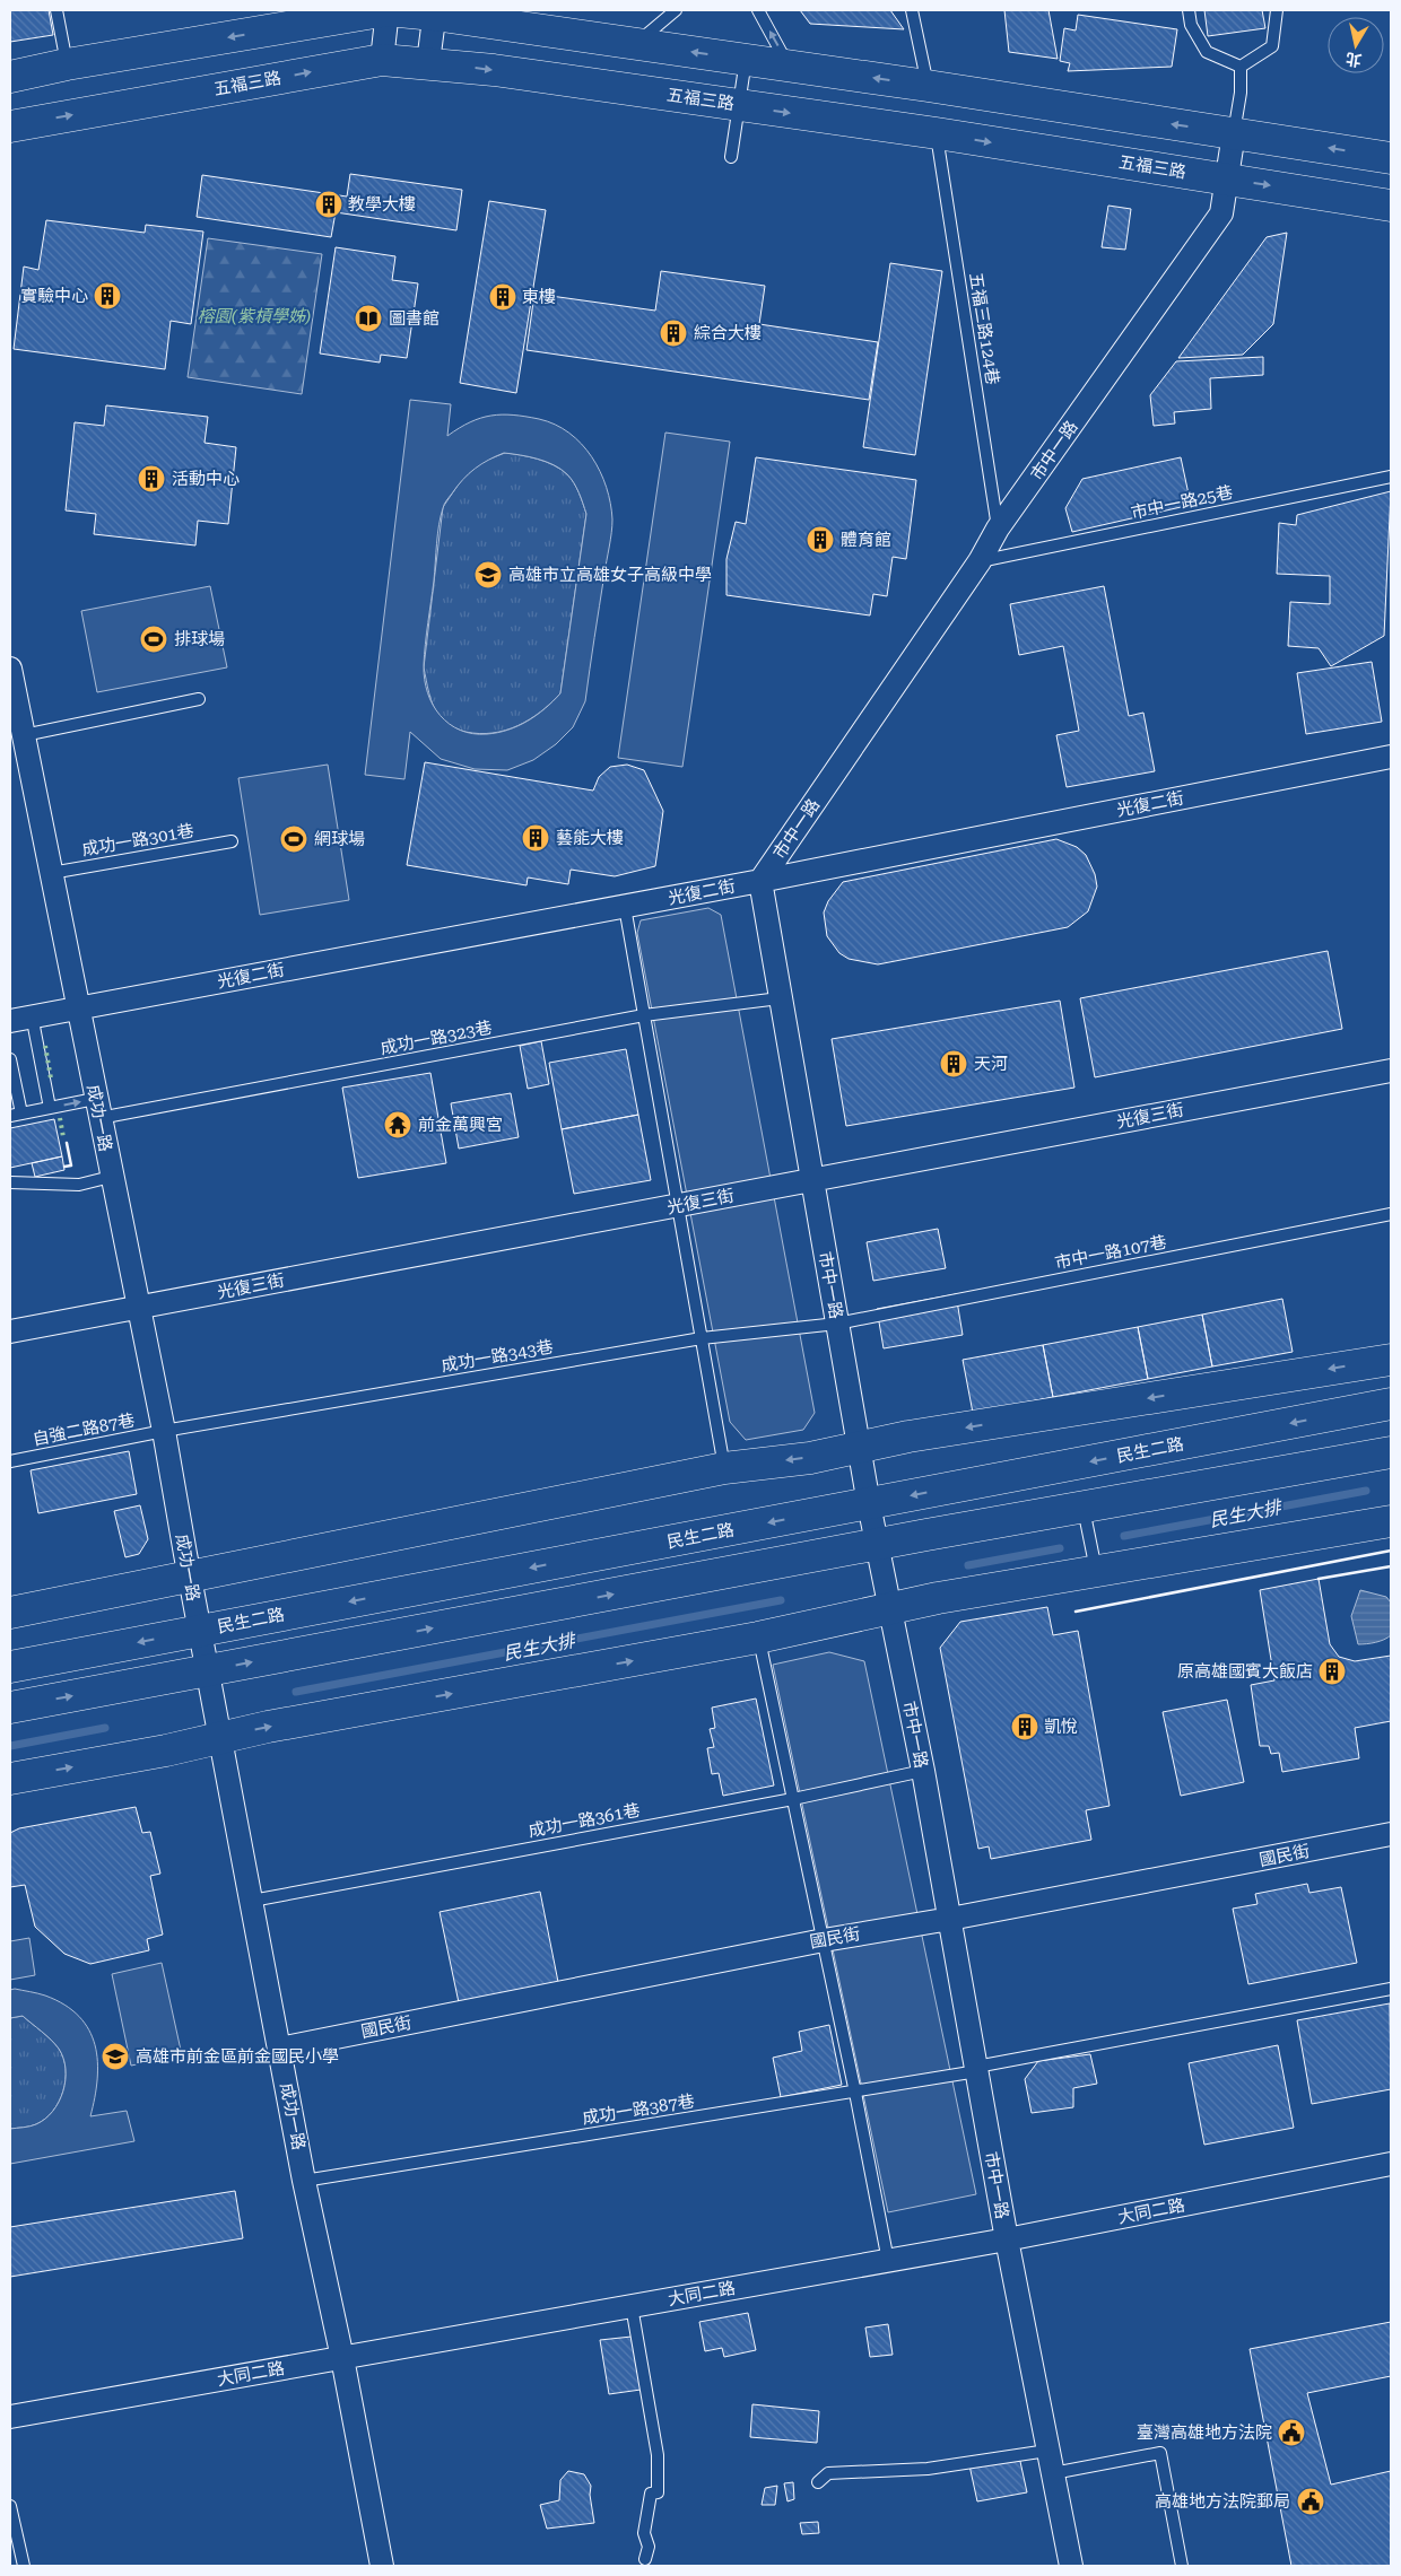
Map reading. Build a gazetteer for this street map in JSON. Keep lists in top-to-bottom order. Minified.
{"streets":{"main road":["五福三路","民生二路"],"street":["市中一路","光復二街","光復三街","成功一路","國民街","大同二路"],"lane":["五福三路124巷","市中一路25巷","成功一路301巷","成功一路323巷","市中一路107巷","成功一路343巷","自強二路87巷","成功一路361巷","成功一路387巷"]},"crossings":[["五福三路","五福三路124巷"],["五福三路","市中一路"],["五福三路124巷","市中一路"],["市中一路","市中一路25巷"],["市中一路","光復二街"],["市中一路","成功一路323巷"],["市中一路","光復三街"],["市中一路","市中一路107巷"],["市中一路","成功一路343巷"],["市中一路","民生二路"],["市中一路","成功一路361巷"],["市中一路","國民街"],["市中一路","成功一路387巷"],["市中一路","大同二路"],["光復二街","成功一路"],["成功一路301巷","成功一路"],["成功一路323巷","成功一路"],["光復三街","成功一路"],["成功一路","成功一路343巷"],["成功一路","自強二路87巷"],["成功一路","民生二路"],["成功一路","成功一路361巷"],["成功一路","國民街"],["成功一路","成功一路387巷"],["成功一路","大同二路"],["市中一路107巷","成功一路343巷"],["成功一路343巷","自強二路87巷"]],"water":["民生大排"],"parks":["榕園(紫槓學姊)"],"places":{"building":["教學大樓","實驗中心","東樓","綜合大樓","活動中心","體育館","藝能大樓","天河","原高雄國賓大飯店","凱悅"],"library":["圖書館"],"school or university":["高雄市立高雄女子高級中學","高雄市前金區前金國民小學"],"sports":["排球場","網球場"],"temple":["前金萬興宮"],"public building":["臺灣高雄地方法院","高雄地方法院郵局"]},"north":"bottom"}
